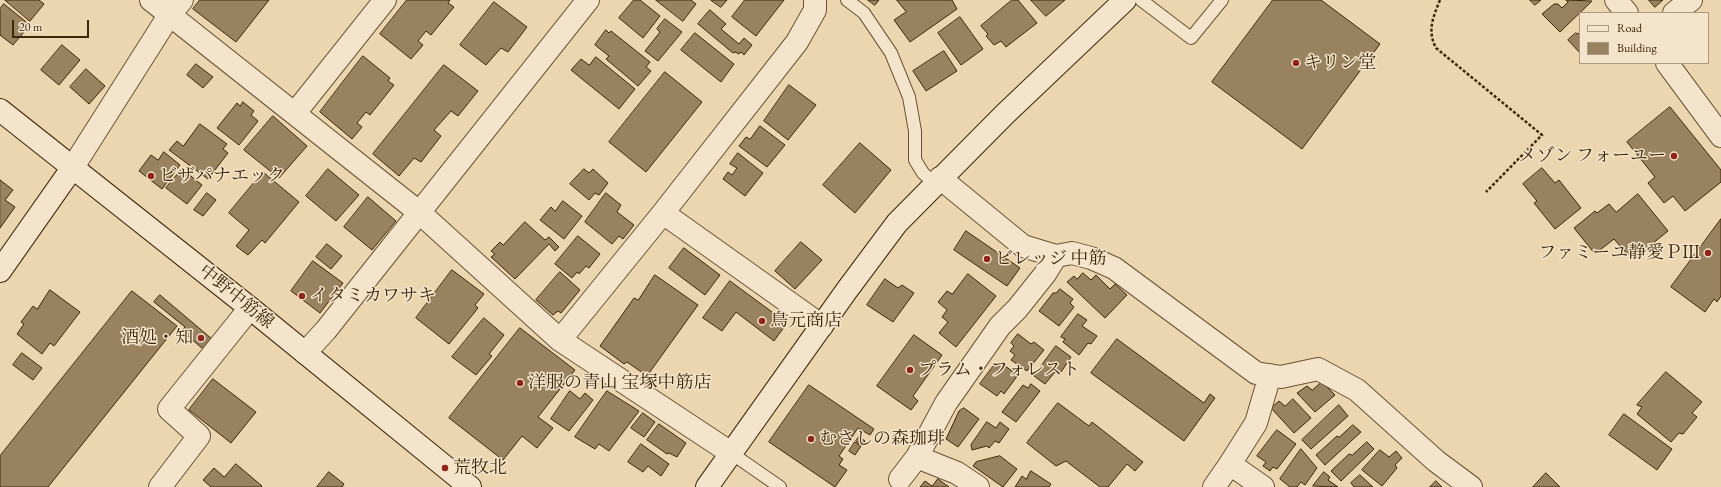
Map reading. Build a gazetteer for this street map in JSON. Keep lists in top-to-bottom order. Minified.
{"streets":{"street":["中野中筋線"]},"places":["キリン堂","メゾン フォーユー","ビザパナエック","ファミーユ静愛ＰⅢ","ビレッジ 中筋","イタミカワサキ","鳥元商店","酒処・知","プラム・フォレスト","洋服の青山 宝塚中筋店","むさしの森珈琲","荒牧北"],"legend":["Road","Building"],"scale_bar":"20 m"}
